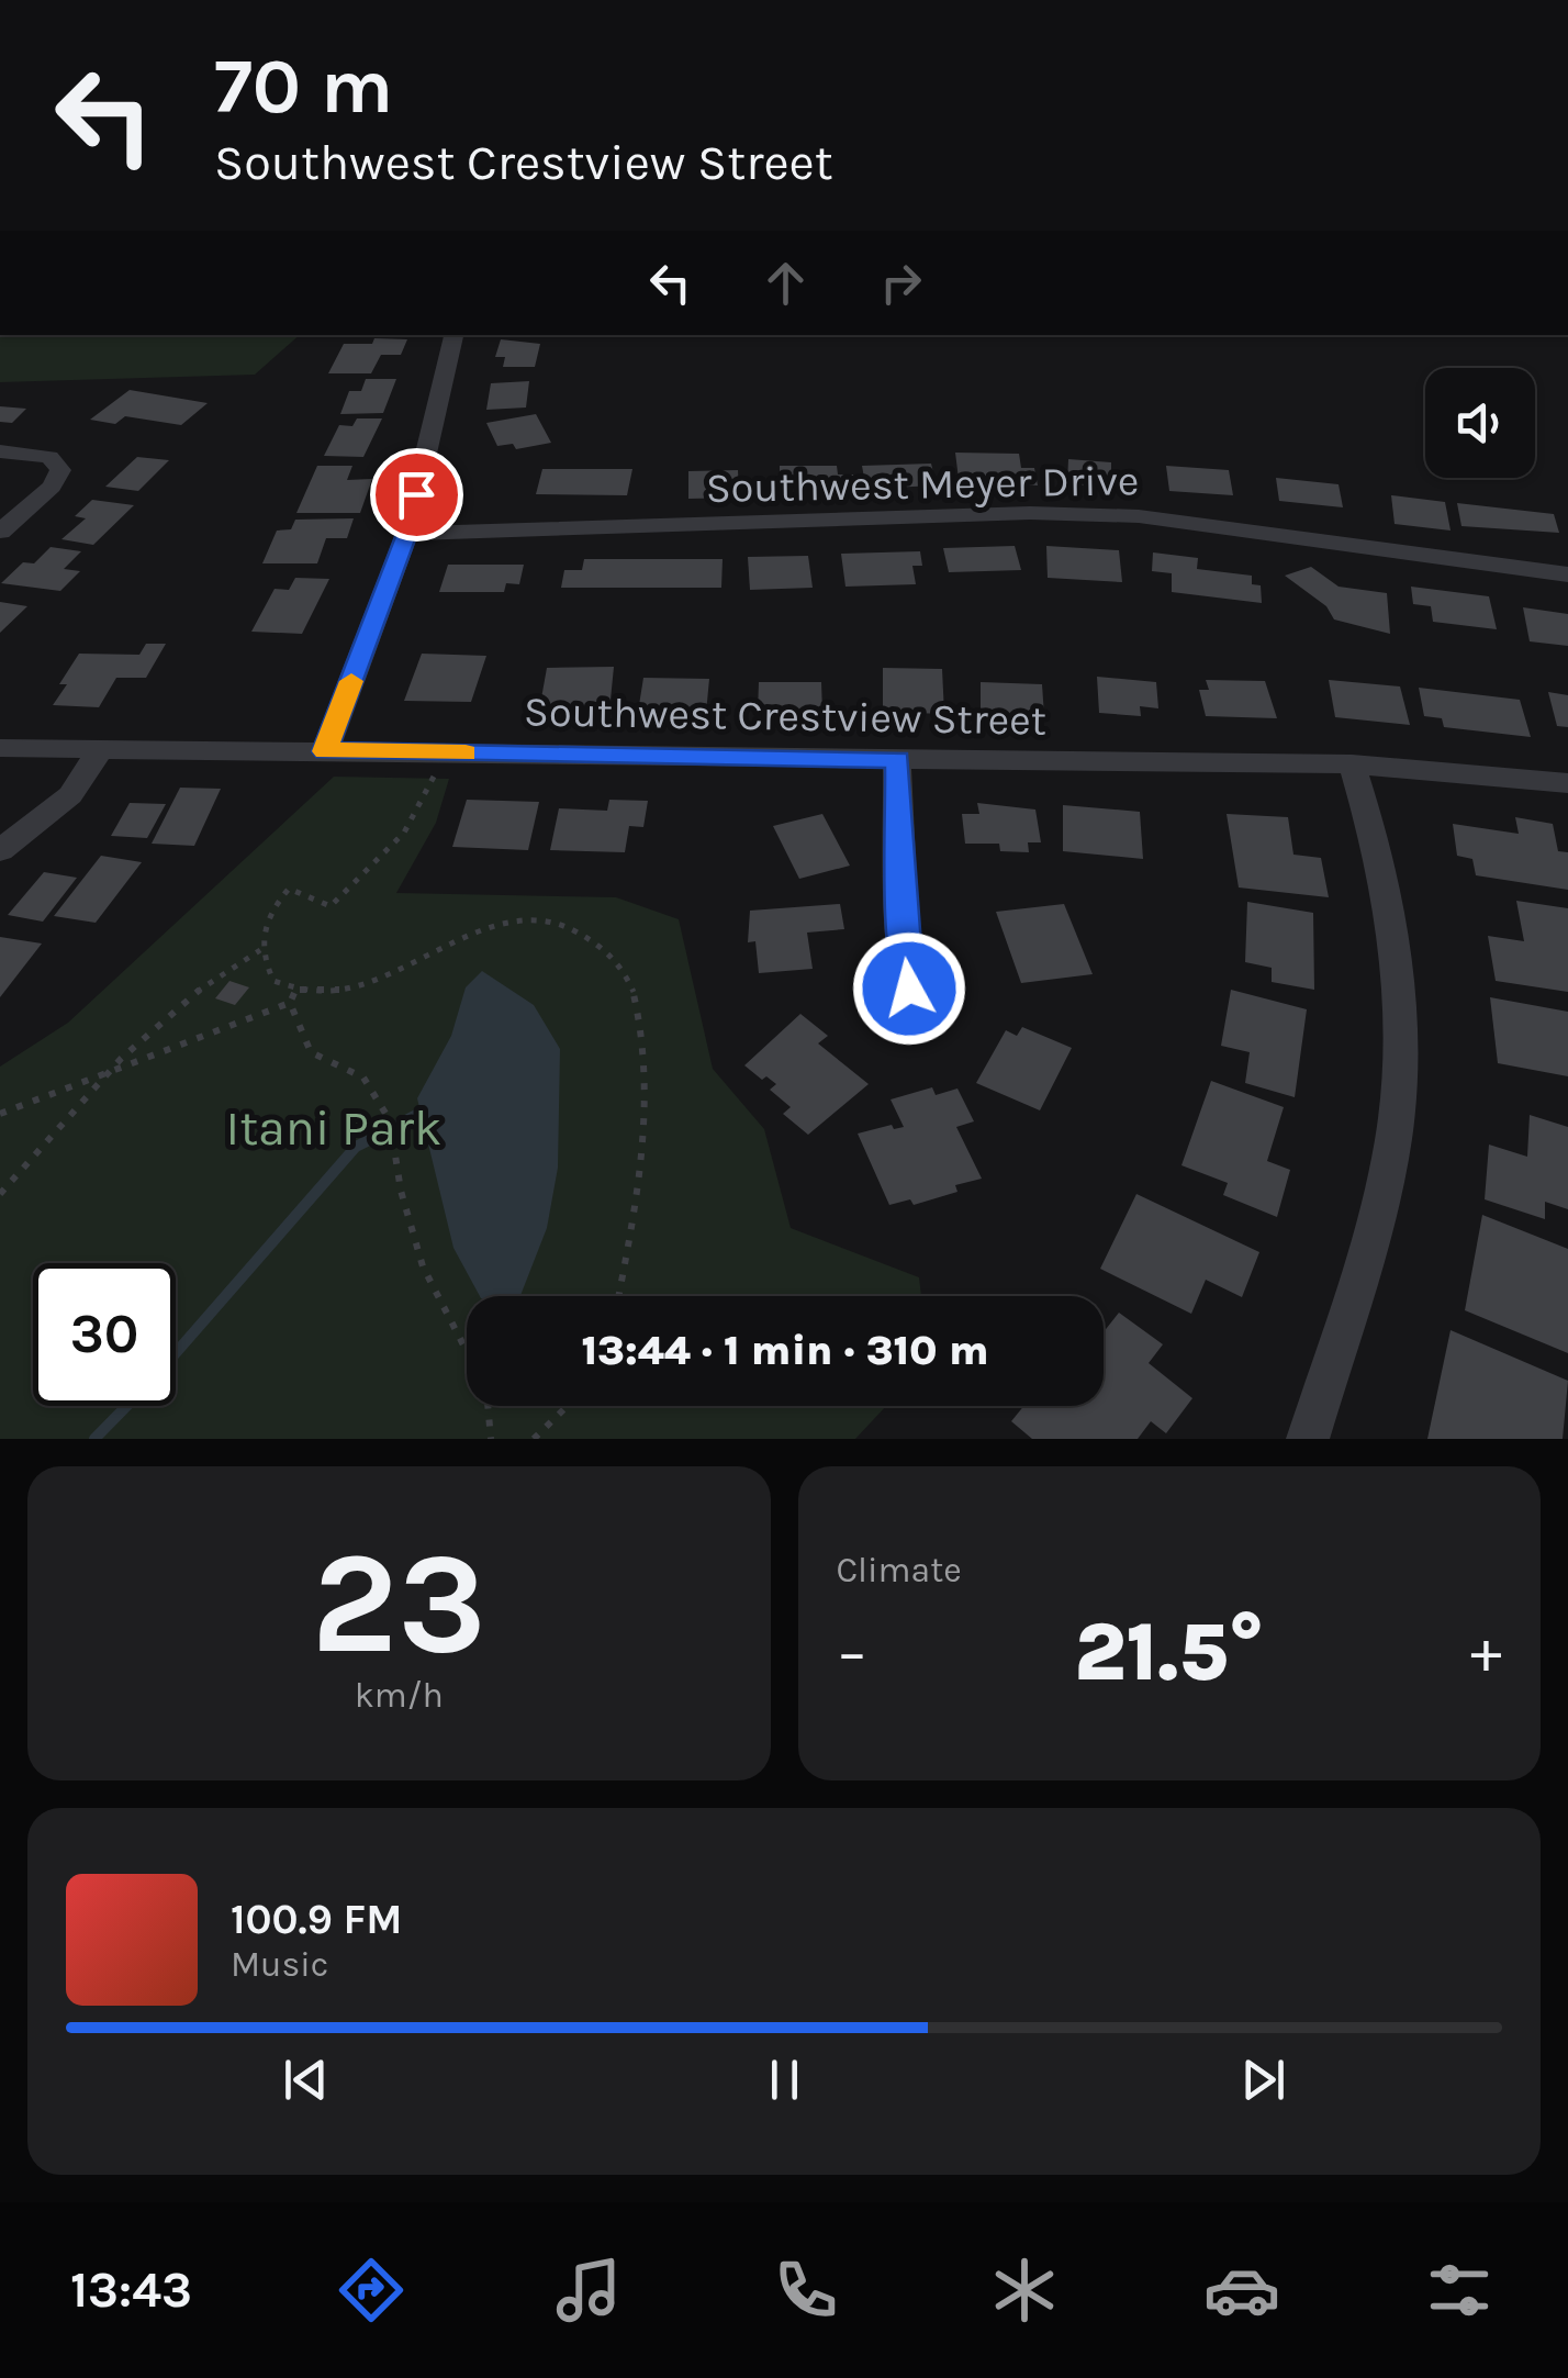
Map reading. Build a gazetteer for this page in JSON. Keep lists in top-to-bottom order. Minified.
{"streets":{"street":["Southwest Meyer Drive","Southwest Crestview Street"]},"parks":["Itani Park"],"page":{"turn":["70 m","Southwest Crestview Street"],"limit":"30","trip":"13:44 · 1 min · 310 m","tile":[["23","km/h"],"Climate"],"heat":["−","21.5°","+"],"song":["100.9 FM","Music"],"tabs":"13:43"}}
